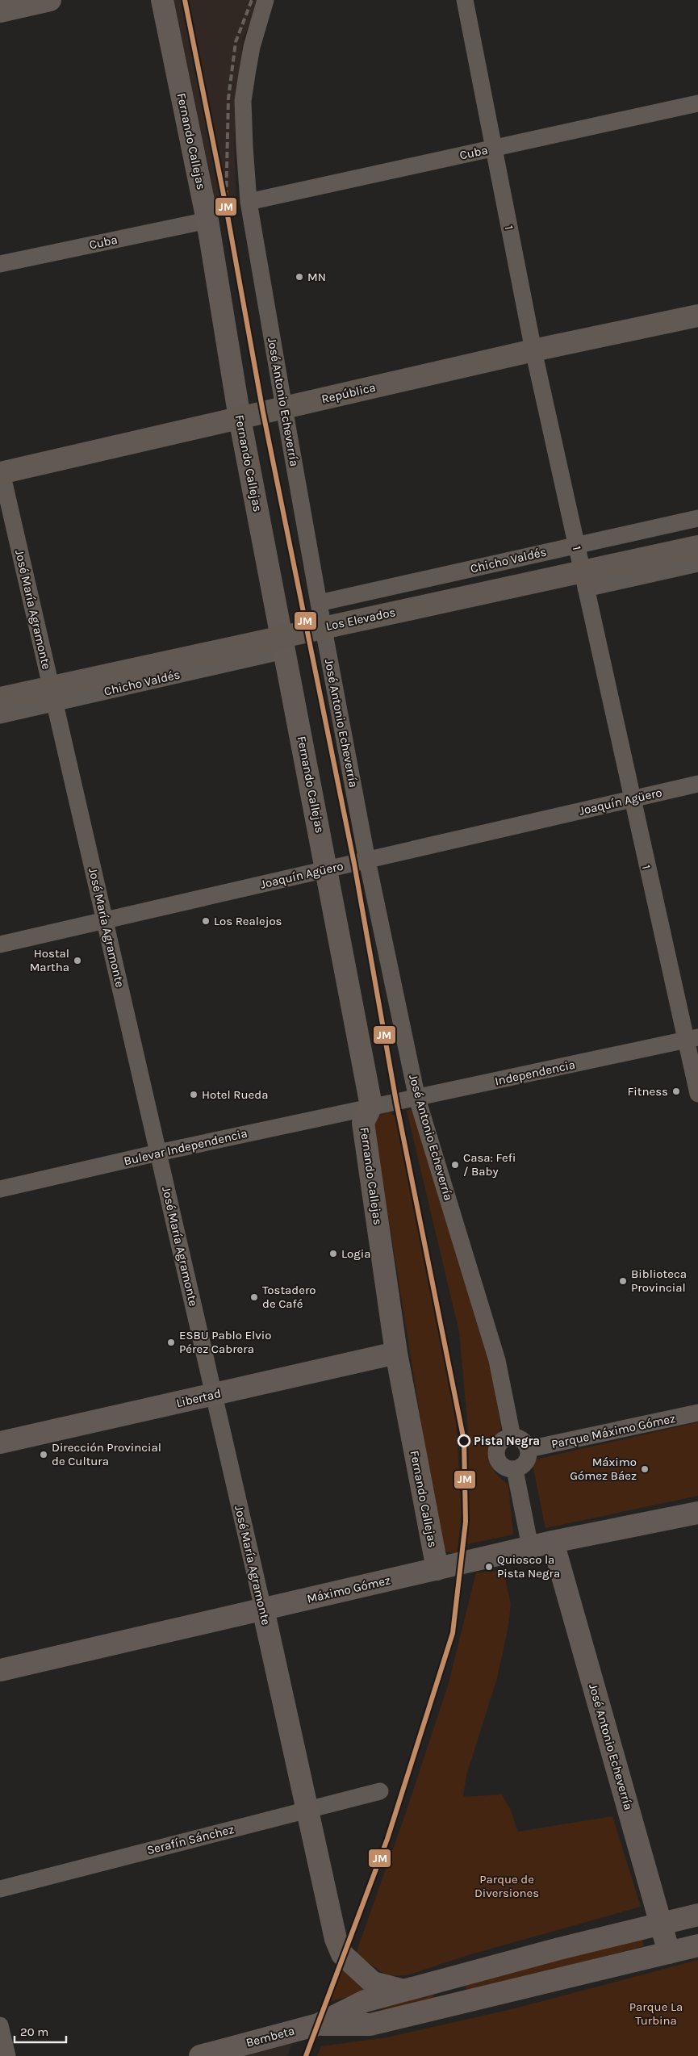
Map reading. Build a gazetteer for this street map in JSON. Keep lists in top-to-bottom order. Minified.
{"streets":{"main road":["República","Los Elevados"],"street":["Fernando Callejas","Cuba","1","José Antonio Echeverría","Chicho Valdés","José María Agramonte","Joaquín Agüero","Independencia","Bulevar Independencia","Libertad","Parque Máximo Gómez","Máximo Gómez","Serafín Sánchez","Bembeta"]},"crossings":[["Fernando Callejas","Cuba"],["Fernando Callejas","República"],["Fernando Callejas","Chicho Valdés"],["Fernando Callejas","Joaquín Agüero"],["Fernando Callejas","Independencia"],["Fernando Callejas","Bulevar Independencia"],["Fernando Callejas","Libertad"],["Fernando Callejas","Máximo Gómez"],["Cuba","1"],["Cuba","José Antonio Echeverría"],["1","República"],["1","Chicho Valdés"],["1","Joaquín Agüero"],["1","Independencia"],["República","José Antonio Echeverría"],["República","José María Agramonte"],["José Antonio Echeverría","Chicho Valdés"],["José Antonio Echeverría","Joaquín Agüero"],["José Antonio Echeverría","Independencia"],["José Antonio Echeverría","Parque Máximo Gómez"],["José Antonio Echeverría","Máximo Gómez"],["Chicho Valdés","José María Agramonte"],["José María Agramonte","Joaquín Agüero"],["José María Agramonte","Bulevar Independencia"],["José María Agramonte","Libertad"],["José María Agramonte","Máximo Gómez"],["José María Agramonte","Serafín Sánchez"],["Independencia","Bulevar Independencia"]],"parks":["Parque de Diversiones","Parque La Turbina"],"places":["MN","Los Realejos","Hostal Martha","Fitness","Hotel Rueda","Casa: Fefi / Baby","Logia","Biblioteca Provincial","Tostadero de Café","ESBU Pablo Elvio Pérez Cabrera","Pista Negra","Dirección Provincial de Cultura","Máximo Gómez Báez","Quiosco la Pista Negra"],"lines":["transit line JM"],"scale_bar":"20 m"}
